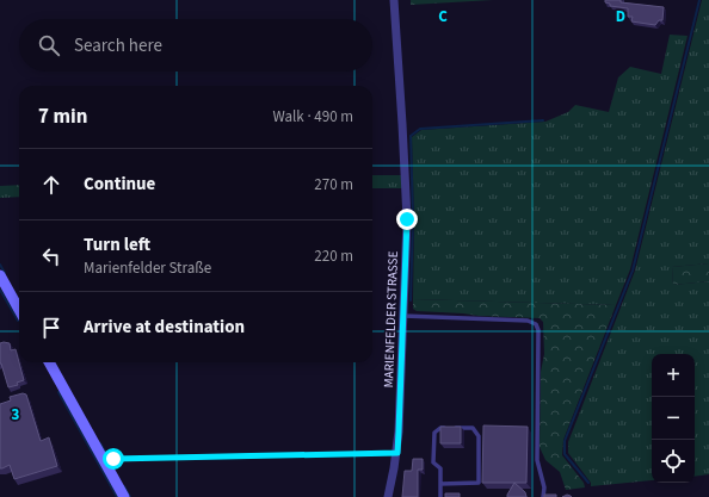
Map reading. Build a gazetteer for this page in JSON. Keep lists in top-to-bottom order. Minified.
{"streets":{"street":["MARIENFELDER STRASSE"]},"page":{"search":"Search here","heading":["7 min","Walk · 490 m"],"list":[["Continue","270 m"],["Turn left","Marienfelder Straße","220 m"],"Arrive at destination"],"map_buttons":["+","−"]},"grid":{"columns":["C","D"],"rows":["3"]}}
